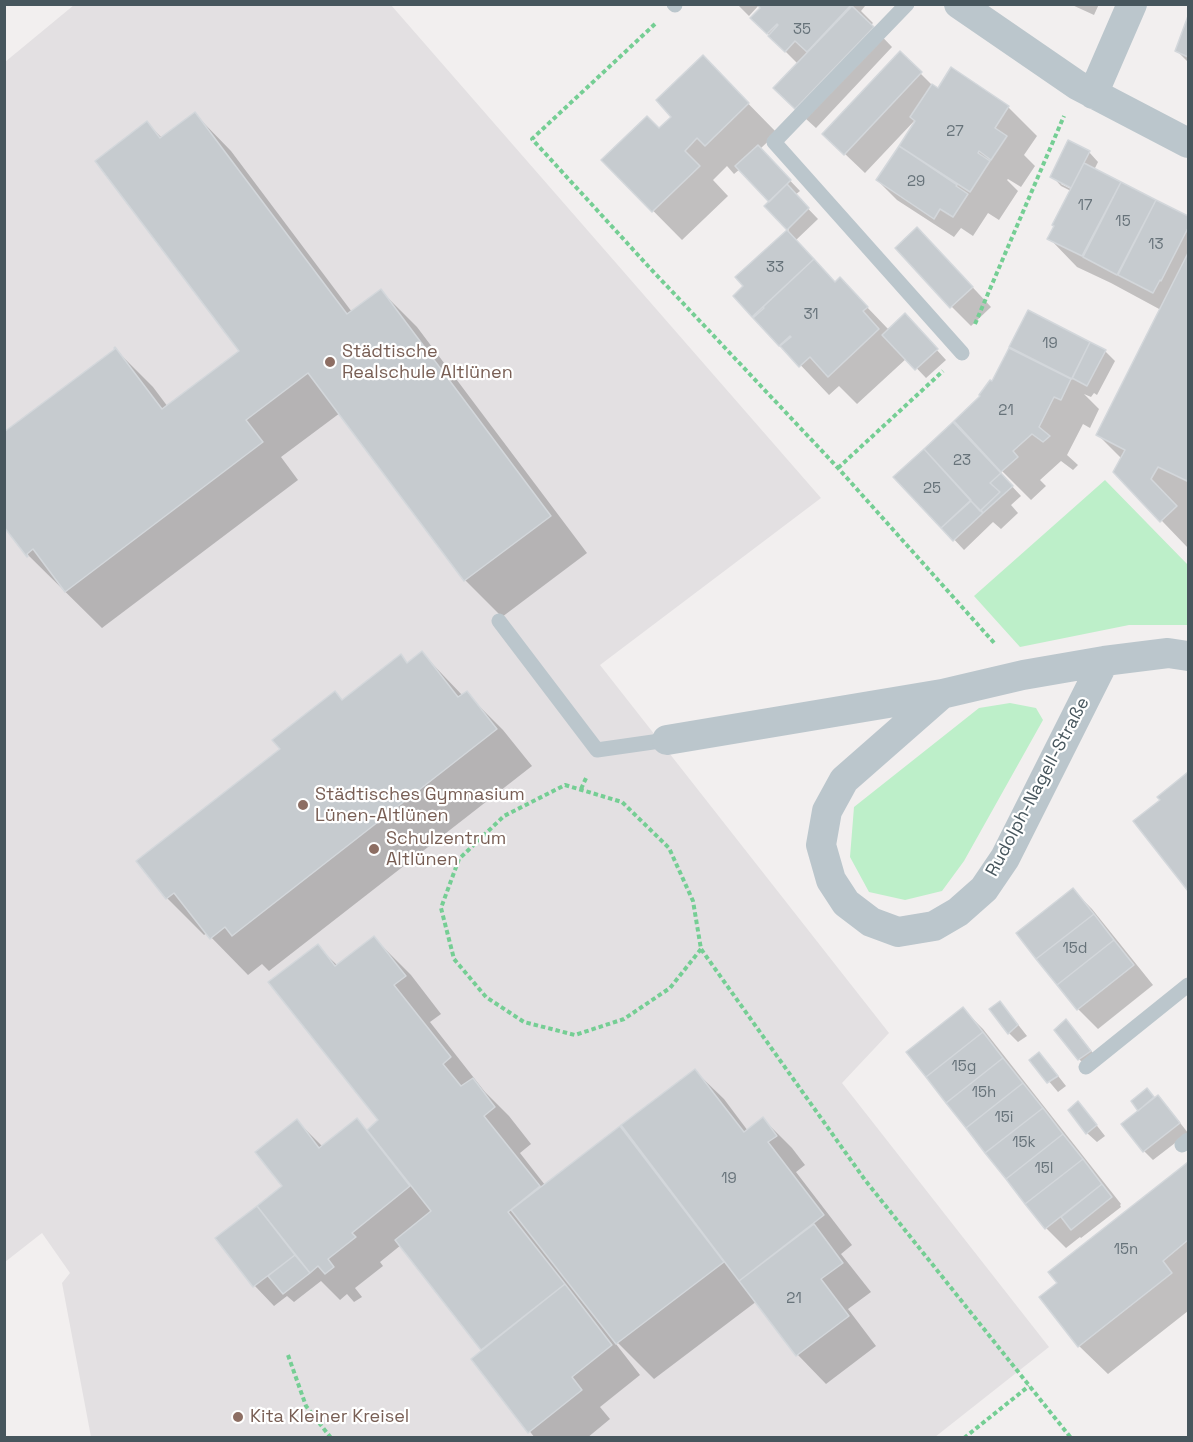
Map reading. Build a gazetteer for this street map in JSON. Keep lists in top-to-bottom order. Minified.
{"streets":{"street":["Rudolph-Nagell-Straße"]},"places":["Städtische Realschule Altlünen","Städtisches Gymnasium Lünen-Altlünen","Schulzentrum Altlünen","Kita Kleiner Kreisel"],"house_numbers":["35","27","29","17","15","13","33","31","19","21","23","25","15d","15g","15h","15i","15k","15l","19","15n","21"]}
